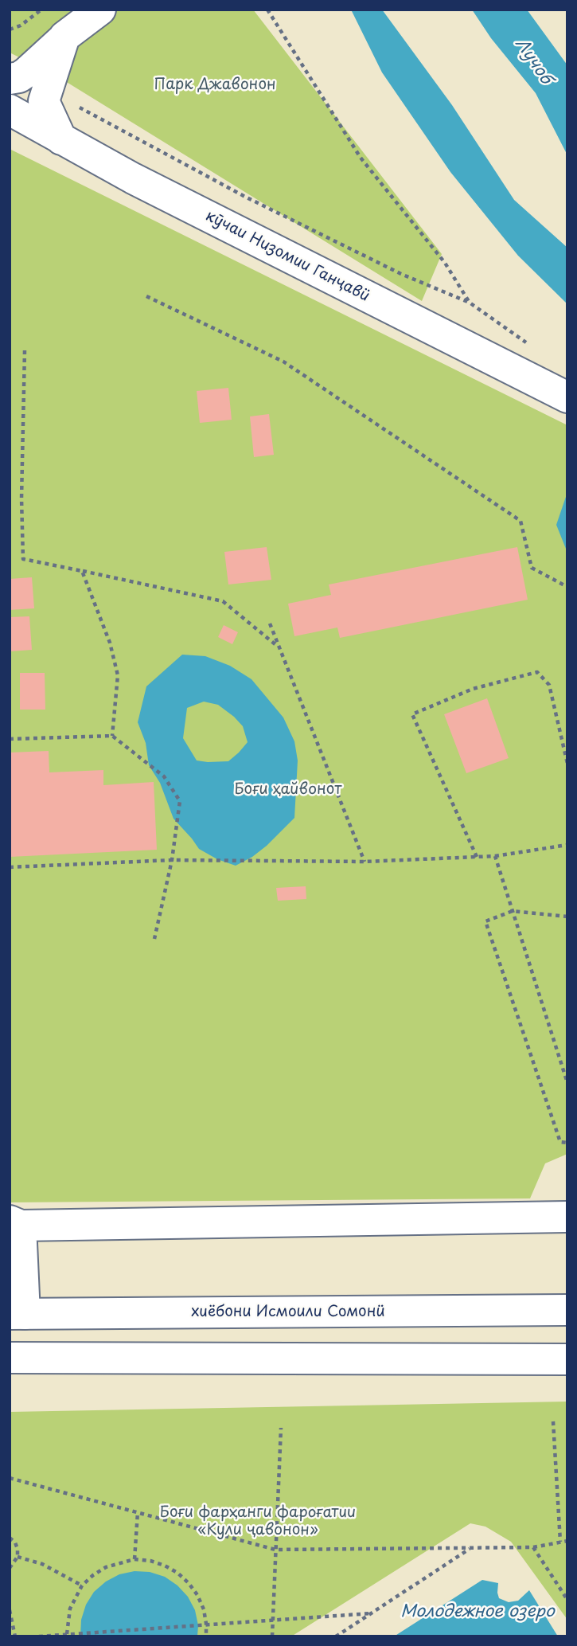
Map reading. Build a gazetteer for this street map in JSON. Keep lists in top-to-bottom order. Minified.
{"streets":{"main road":["кӯчаи Низомии Ганҷавӣ","хиёбони Исмоили Сомонӣ"]},"water":["Лучоб","Молодежное озеро"],"parks":["Парк Джавонон","Боғи ҳайвонот","Боғи фарҳанги фароғатии «Кули ҷавонон»"]}
